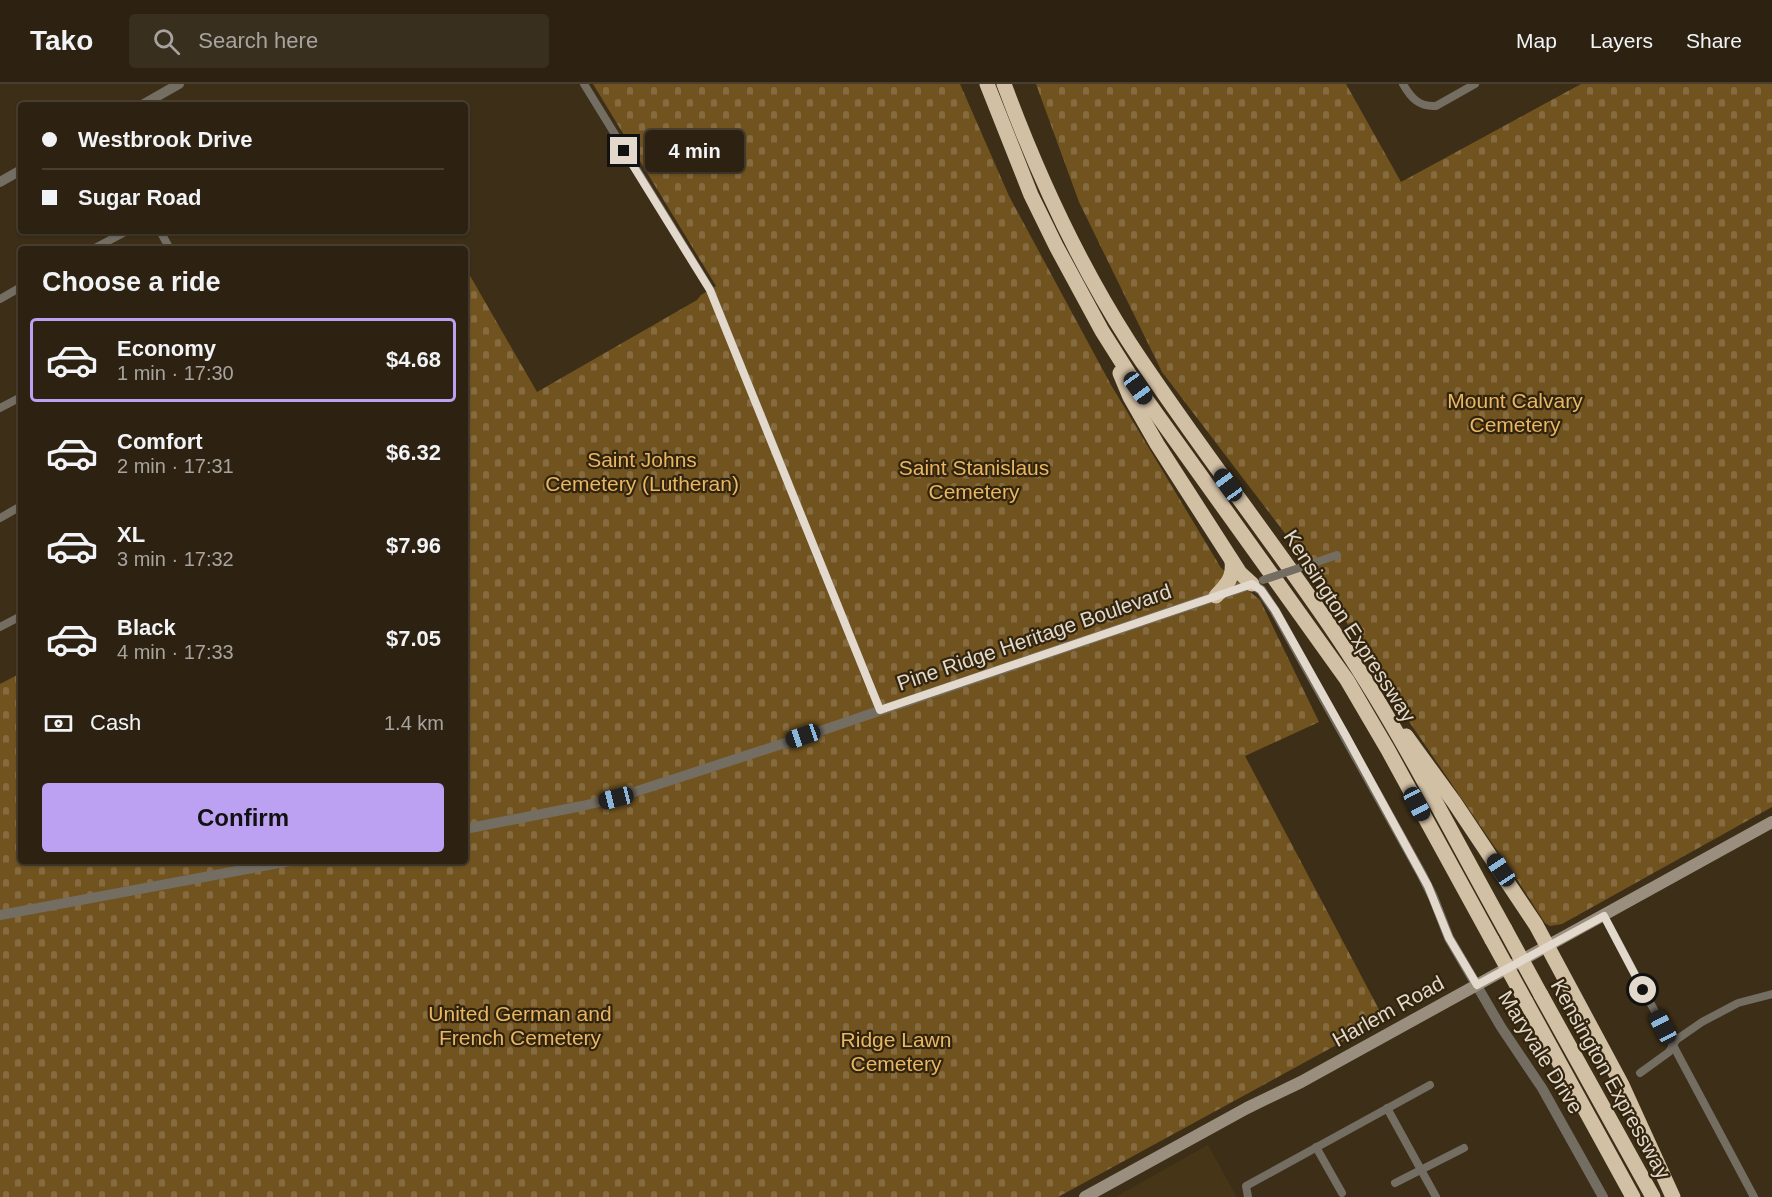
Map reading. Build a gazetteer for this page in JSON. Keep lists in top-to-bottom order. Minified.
{"streets":{"highway":["Kensington Expressway"],"main road":["Harlem Road"],"street":["Pine Ridge Heritage Boulevard","Maryvale Drive"]},"crossings":[["Pine Ridge Heritage Boulevard","Maryvale Drive"],["Harlem Road","Maryvale Drive"]],"parks":["Mount Calvary Cemetery","Saint Johns Cemetery (Lutheran)","Saint Stanislaus Cemetery","United German and French Cemetery","Ridge Lawn Cemetery"],"page":{"header":"Tako","search":"Search here","nav":["Map","Layers","Share"],"banner":["Westbrook Drive","Sugar Road"],"bubble":"4 min","heading":"Choose a ride","list":[{"name":"Economy","note":"1 min · 17:30","value":"$4.68"},{"name":"Comfort","note":"2 min · 17:31","value":"$6.32"},{"name":"XL","note":"3 min · 17:32","value":"$7.96"},{"name":"Black","note":"4 min · 17:33","value":"$7.05"}],"pay":["Cash","1.4 km"],"buttons":"Confirm"}}
